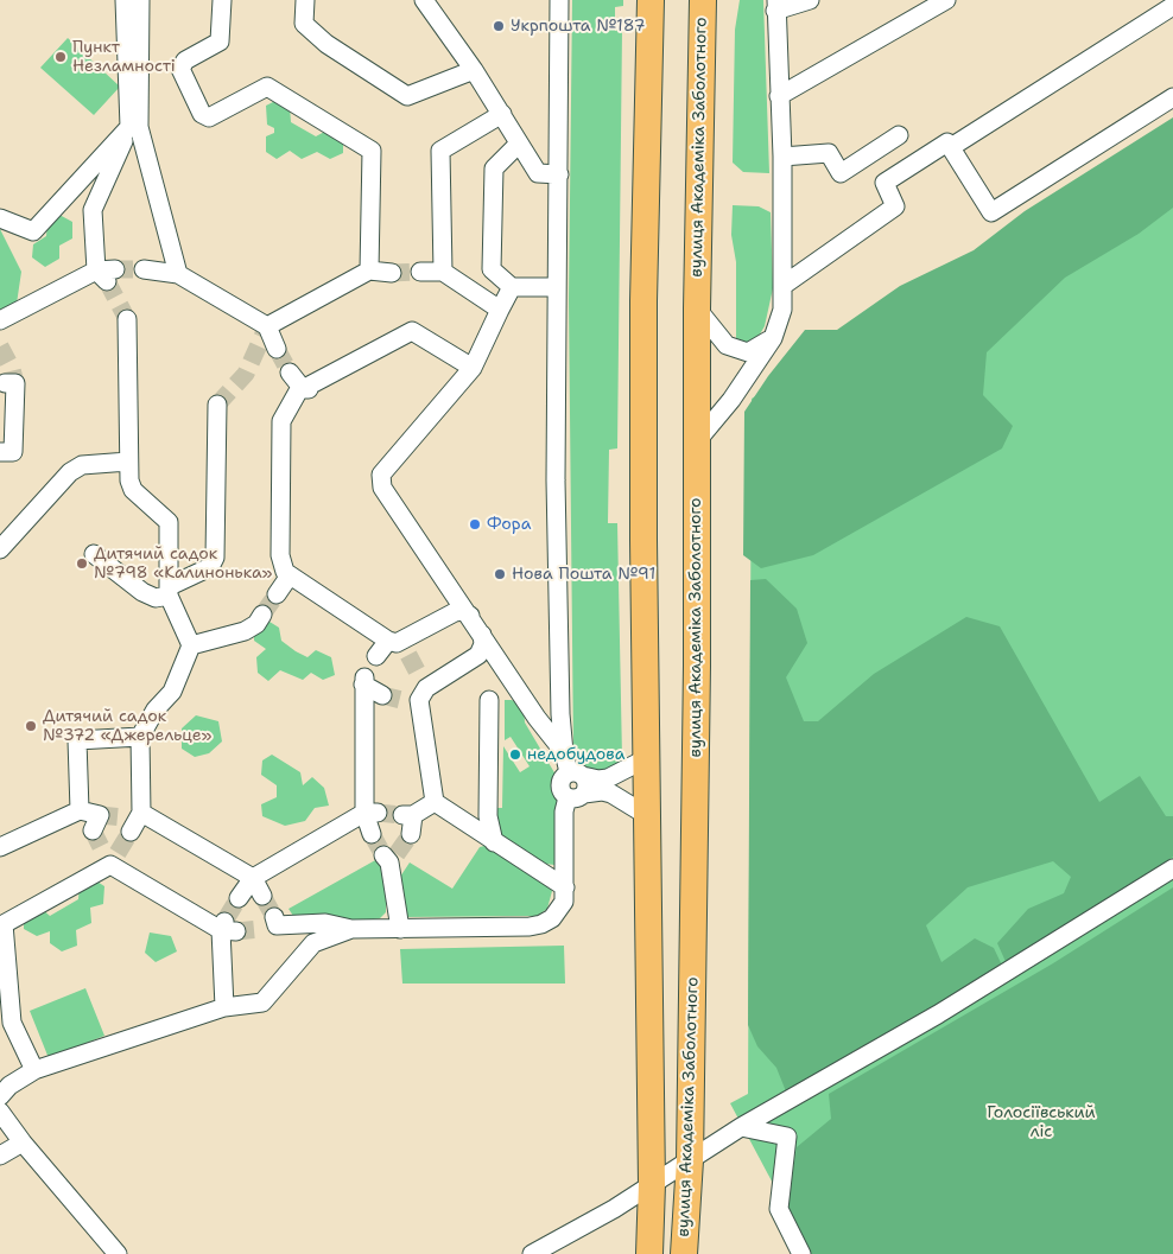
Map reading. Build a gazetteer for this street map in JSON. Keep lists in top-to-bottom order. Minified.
{"streets":{"highway":["вулиця Академіка Заболотного"]},"parks":["Голосіївський ліс"],"places":["Укрпошта №187","Пункт Незламності","Фора","Дитячий садок №798 «Калинонька»","Нова Пошта №91","Дитячий садок №372 «Джерельце»","недобудова"]}
